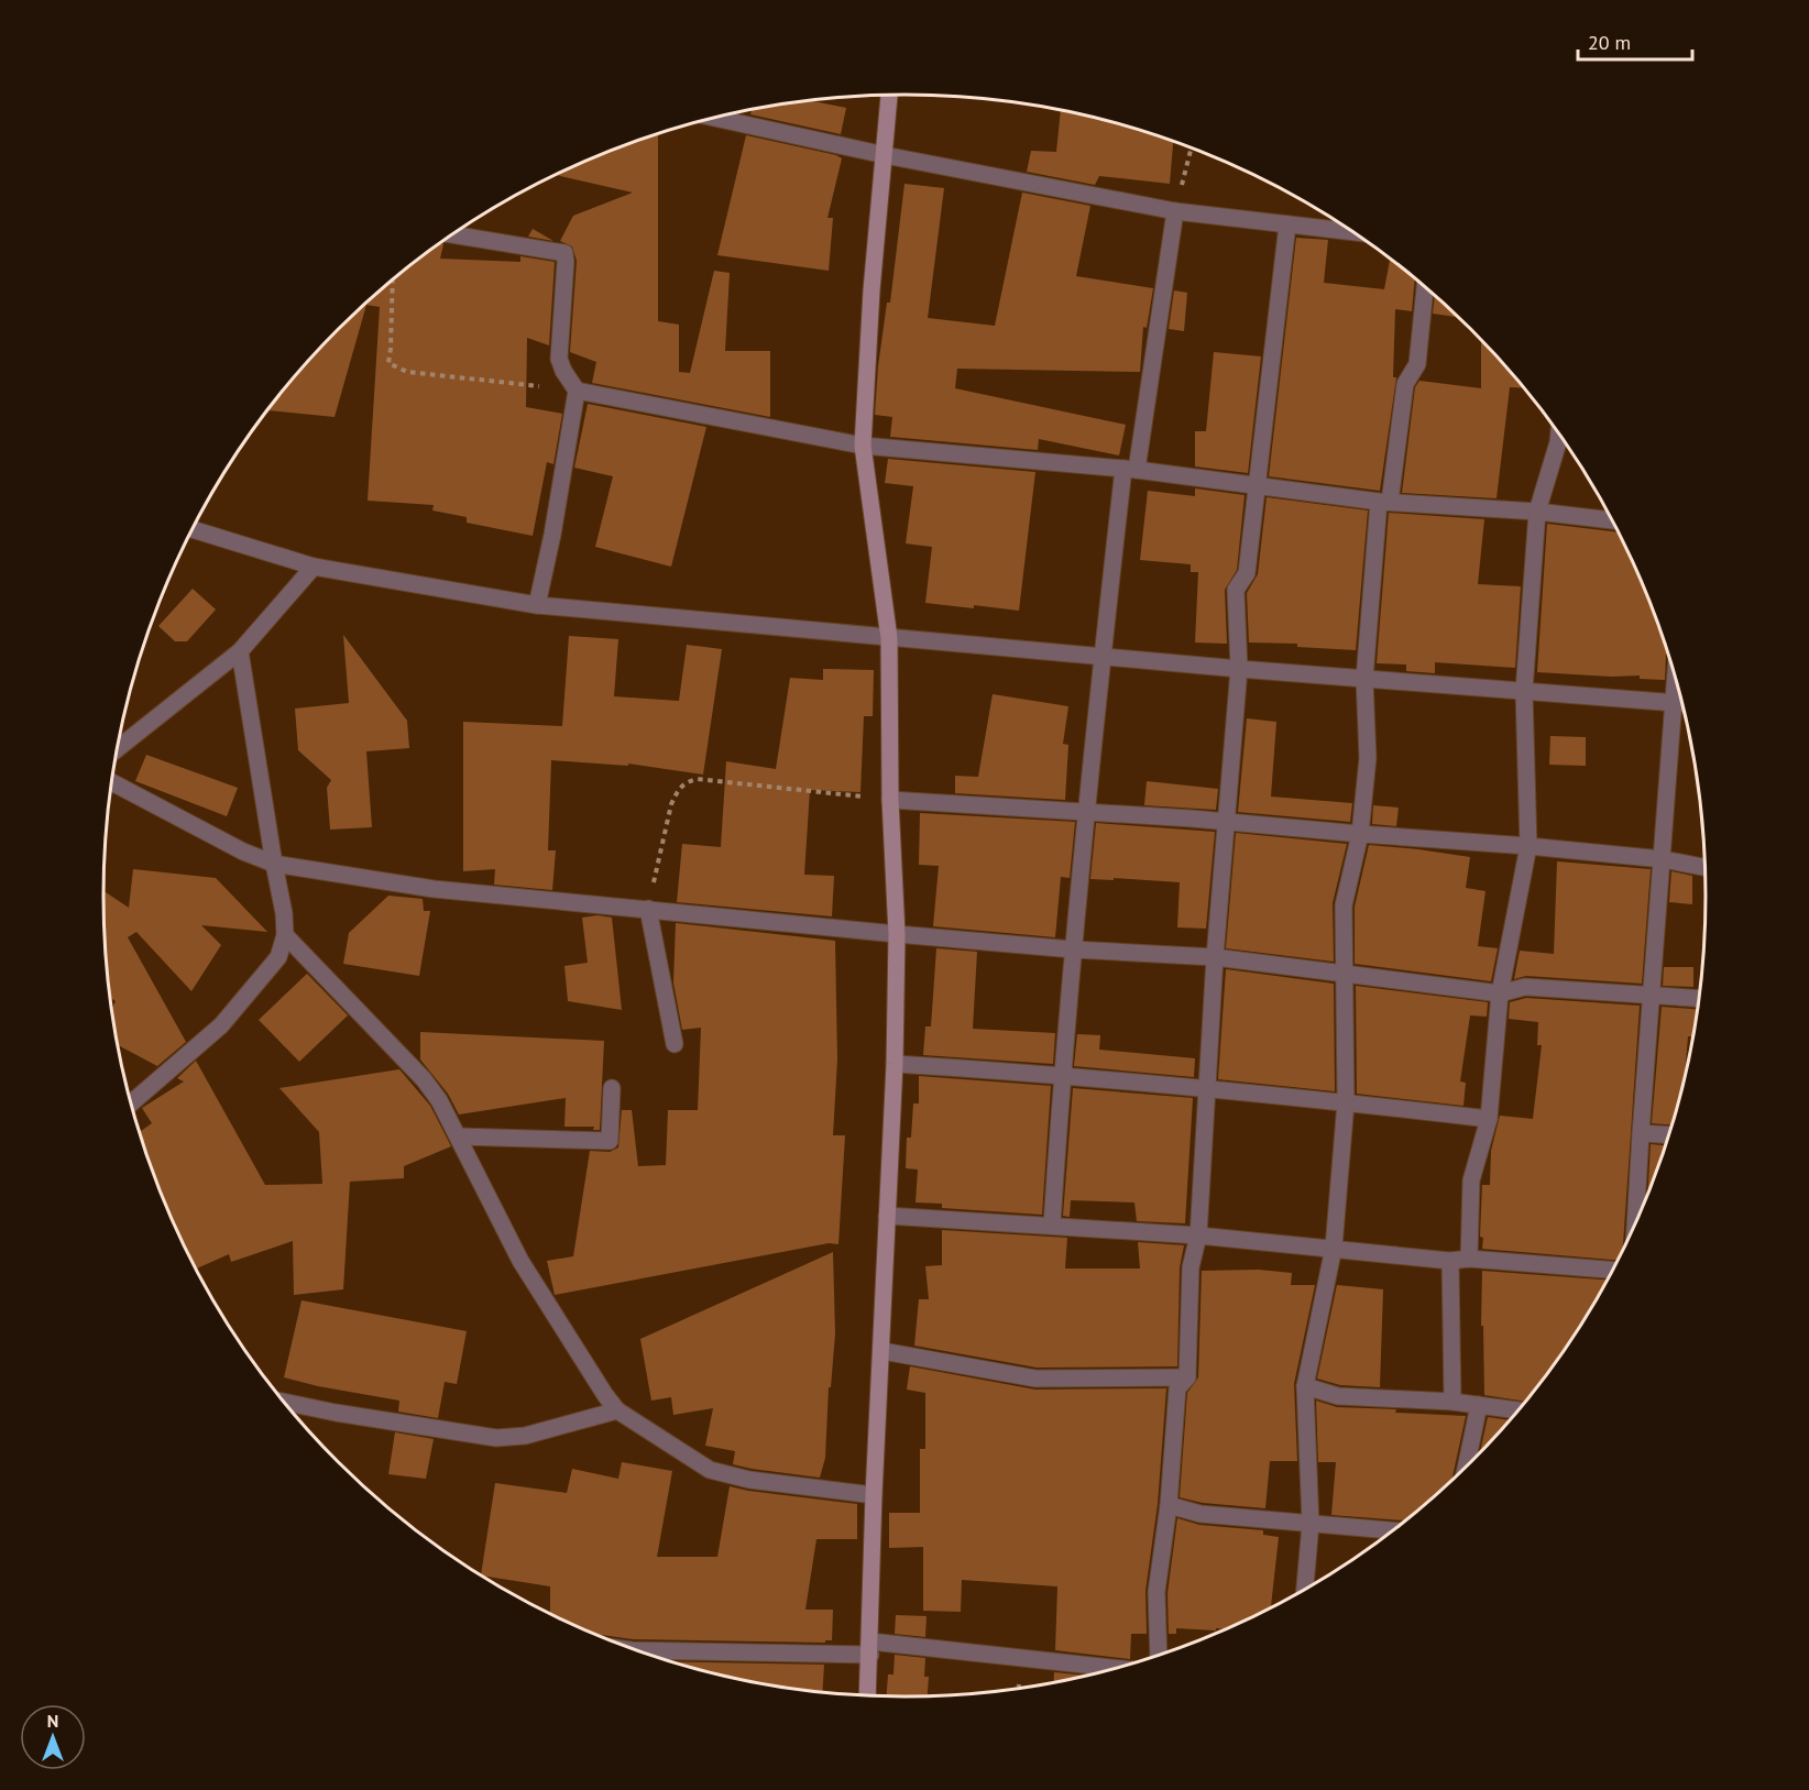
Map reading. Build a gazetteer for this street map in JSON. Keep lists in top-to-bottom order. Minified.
{"scale_bar":"20 m","north":"top"}
